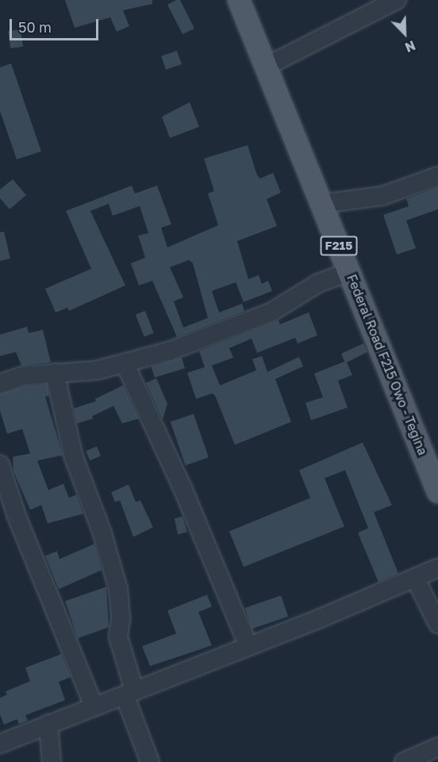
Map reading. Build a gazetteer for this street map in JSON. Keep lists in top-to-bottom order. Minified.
{"streets":{"main road":["F215","Federal Road F215 Owo - Tegina"]},"scale_bar":"50 m","north":"bottom right"}
